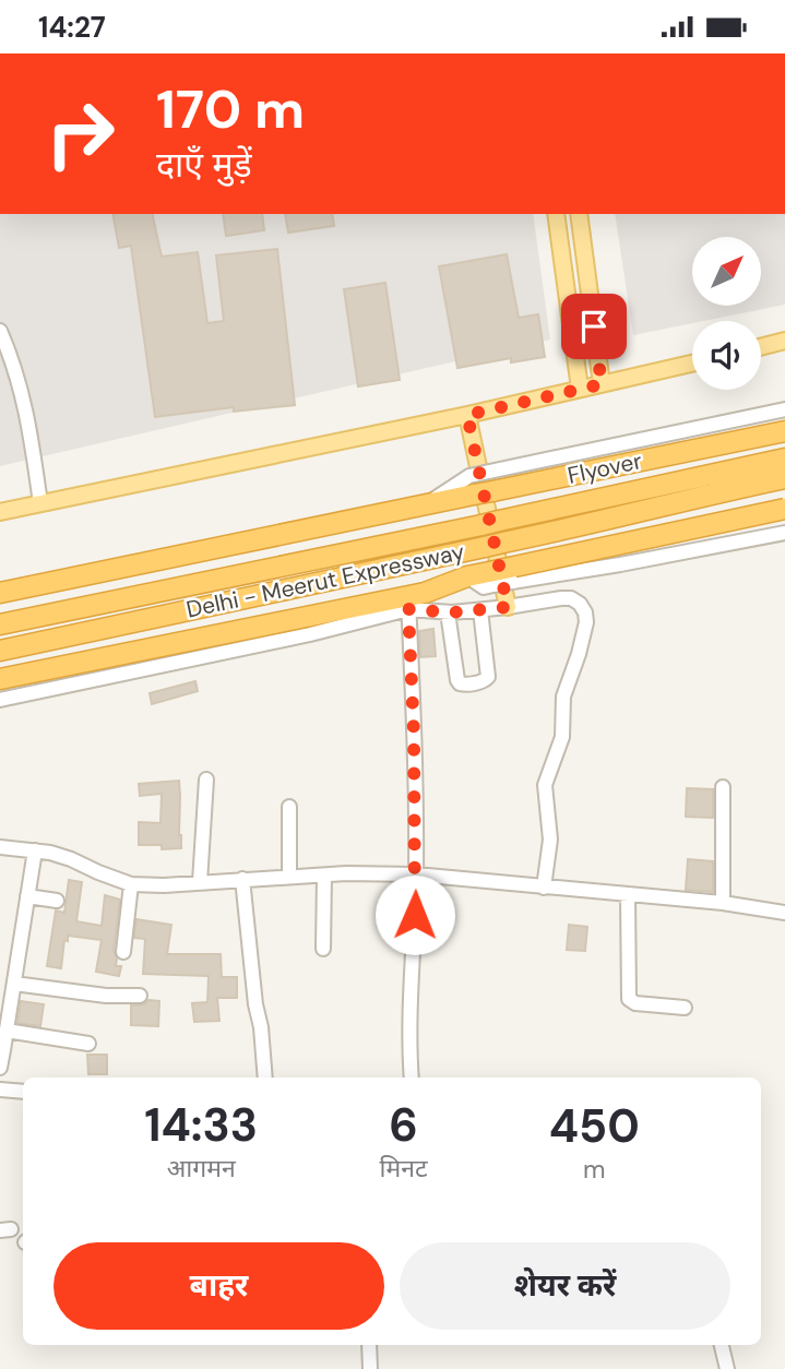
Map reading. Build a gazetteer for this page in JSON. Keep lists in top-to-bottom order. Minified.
{"streets":{"highway":["Flyover","Delhi - Meerut Expressway"]},"north":"top right","page":{"status":"14:27","turn":["170 m","दाएँ मुड़ें"],"eta":["14:33","आगमन","6","मिनट","450","m"],"buttons":["बाहर","शेयर करें"]}}
